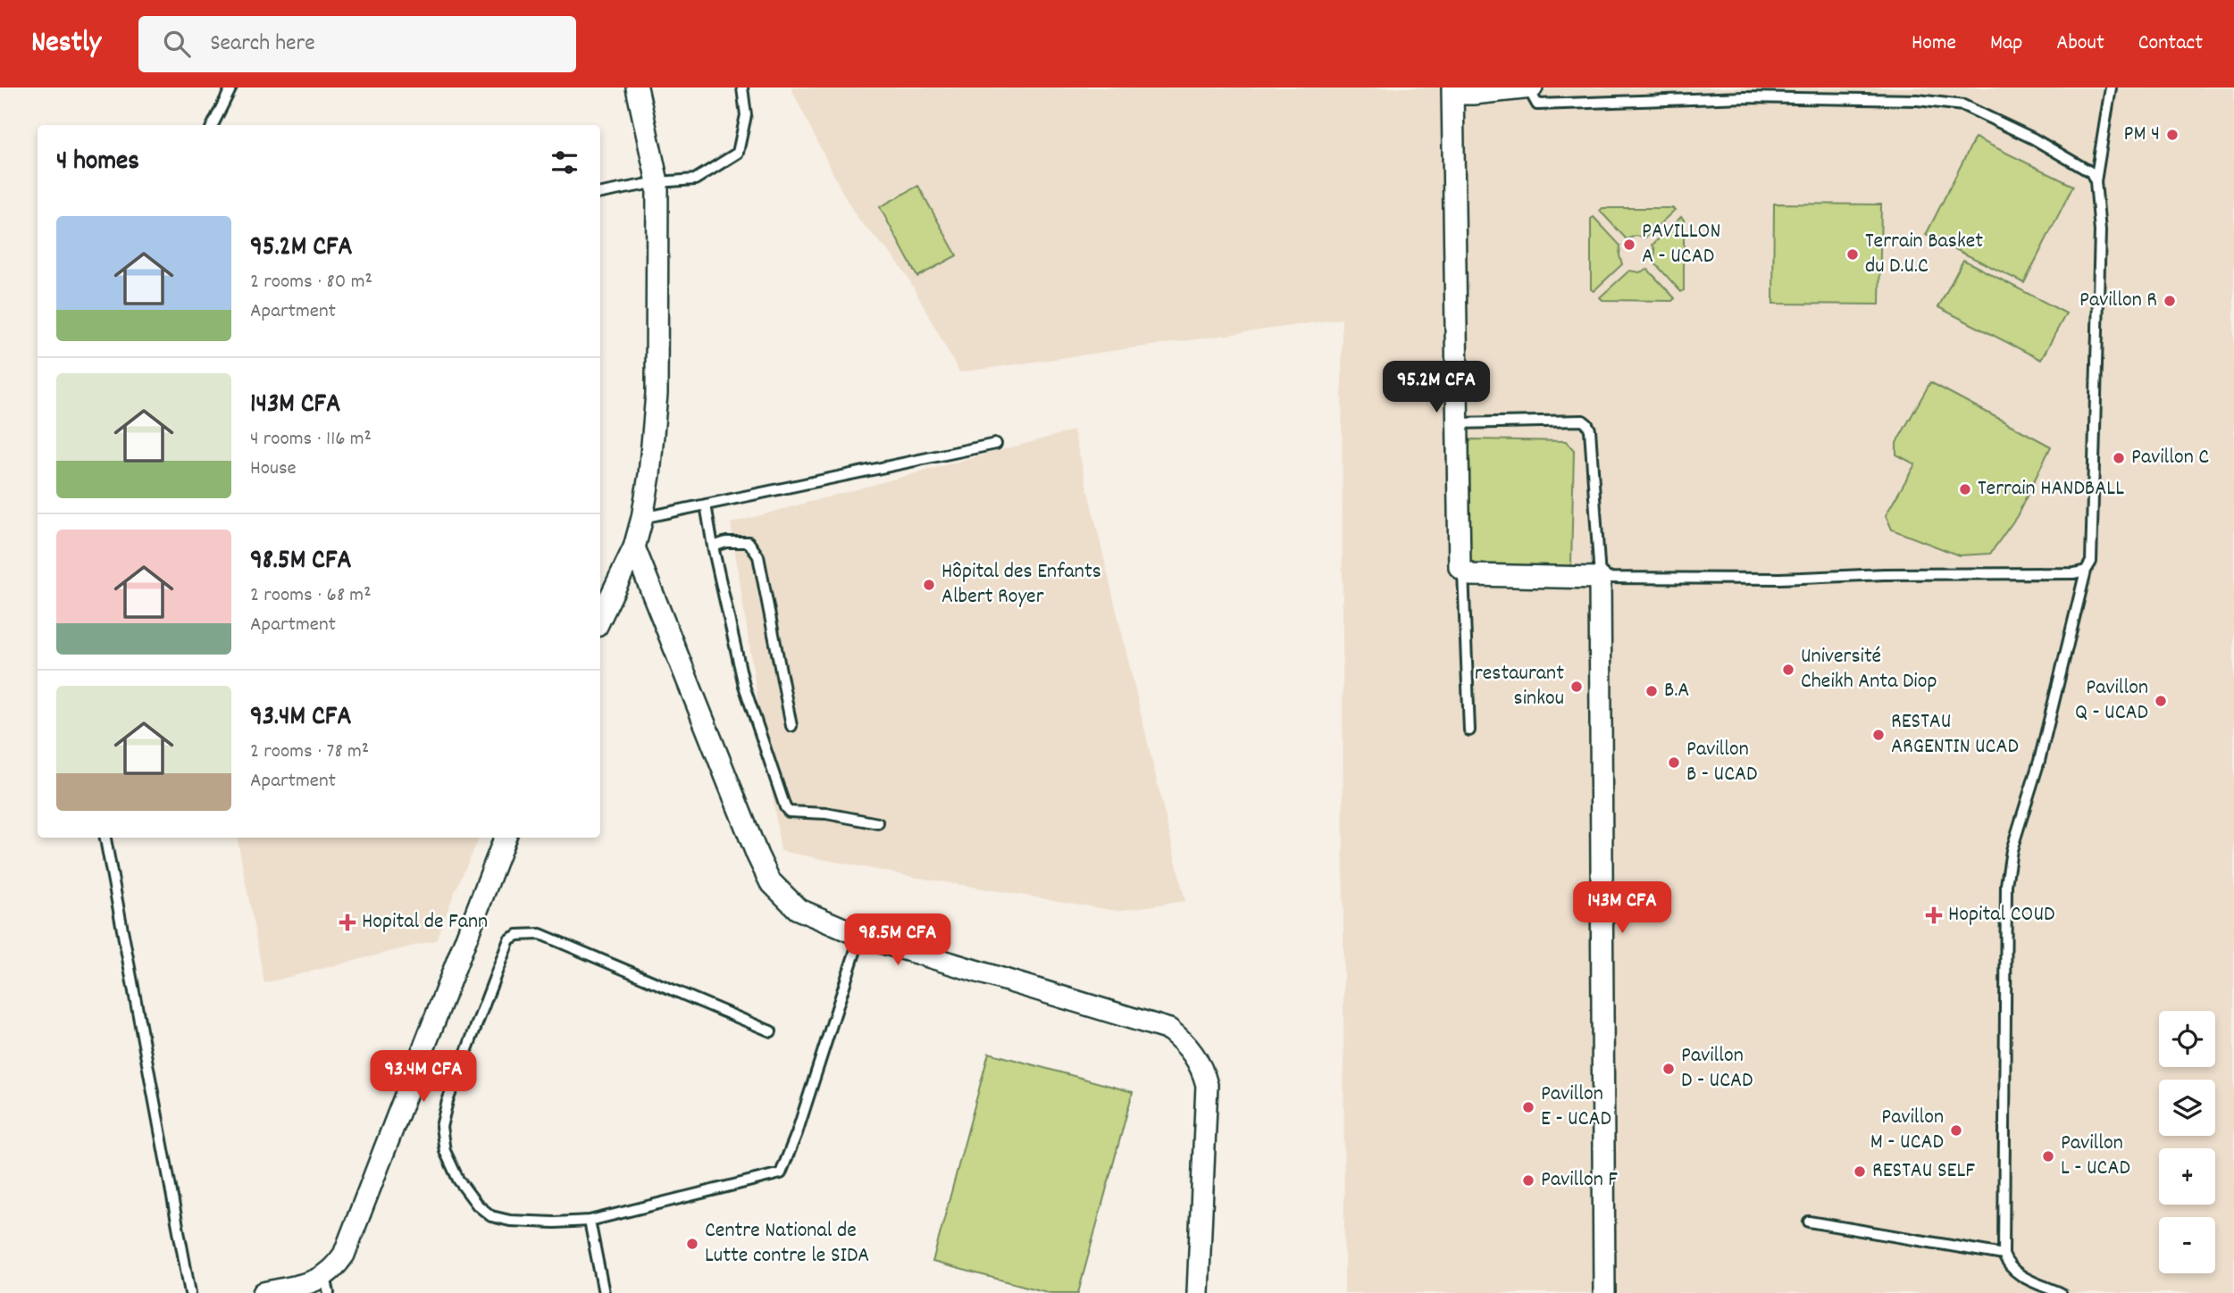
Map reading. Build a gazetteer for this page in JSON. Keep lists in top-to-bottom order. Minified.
{"places":{"other":["PM 4","PAVILLON A - UCAD","Terrain Basket du D.U.C","Pavillon R","Pavillon C","Terrain HANDBALL","Hôpital des Enfants Albert Royer","Université Cheikh Anta Diop","restaurant sinkou","B.A","Pavillon Q - UCAD","RESTAU ARGENTIN UCAD","Pavillon B - UCAD","Pavillon D - UCAD","Pavillon E - UCAD","Pavillon M - UCAD","Pavillon L - UCAD","RESTAU SELF","Pavillon F","Centre National de Lutte contre le SIDA"],"health":["Hopital COUD","Hopital de Fann"]},"page":{"header":"Nestly","search":"Search here","nav":["Home","Map","About","Contact"],"heading":"4 homes","list":[{"name":"95.2M CFA","note":"2 rooms · 80 m² · Apartment"},{"name":"143M CFA","note":"4 rooms · 116 m² · House"},{"name":"98.5M CFA","note":"2 rooms · 68 m² · Apartment"},{"name":"93.4M CFA","note":"2 rooms · 78 m² · Apartment"}],"price":["95.2M CFA","143M CFA","98.5M CFA","93.4M CFA"],"map_buttons":["+","−"]}}
